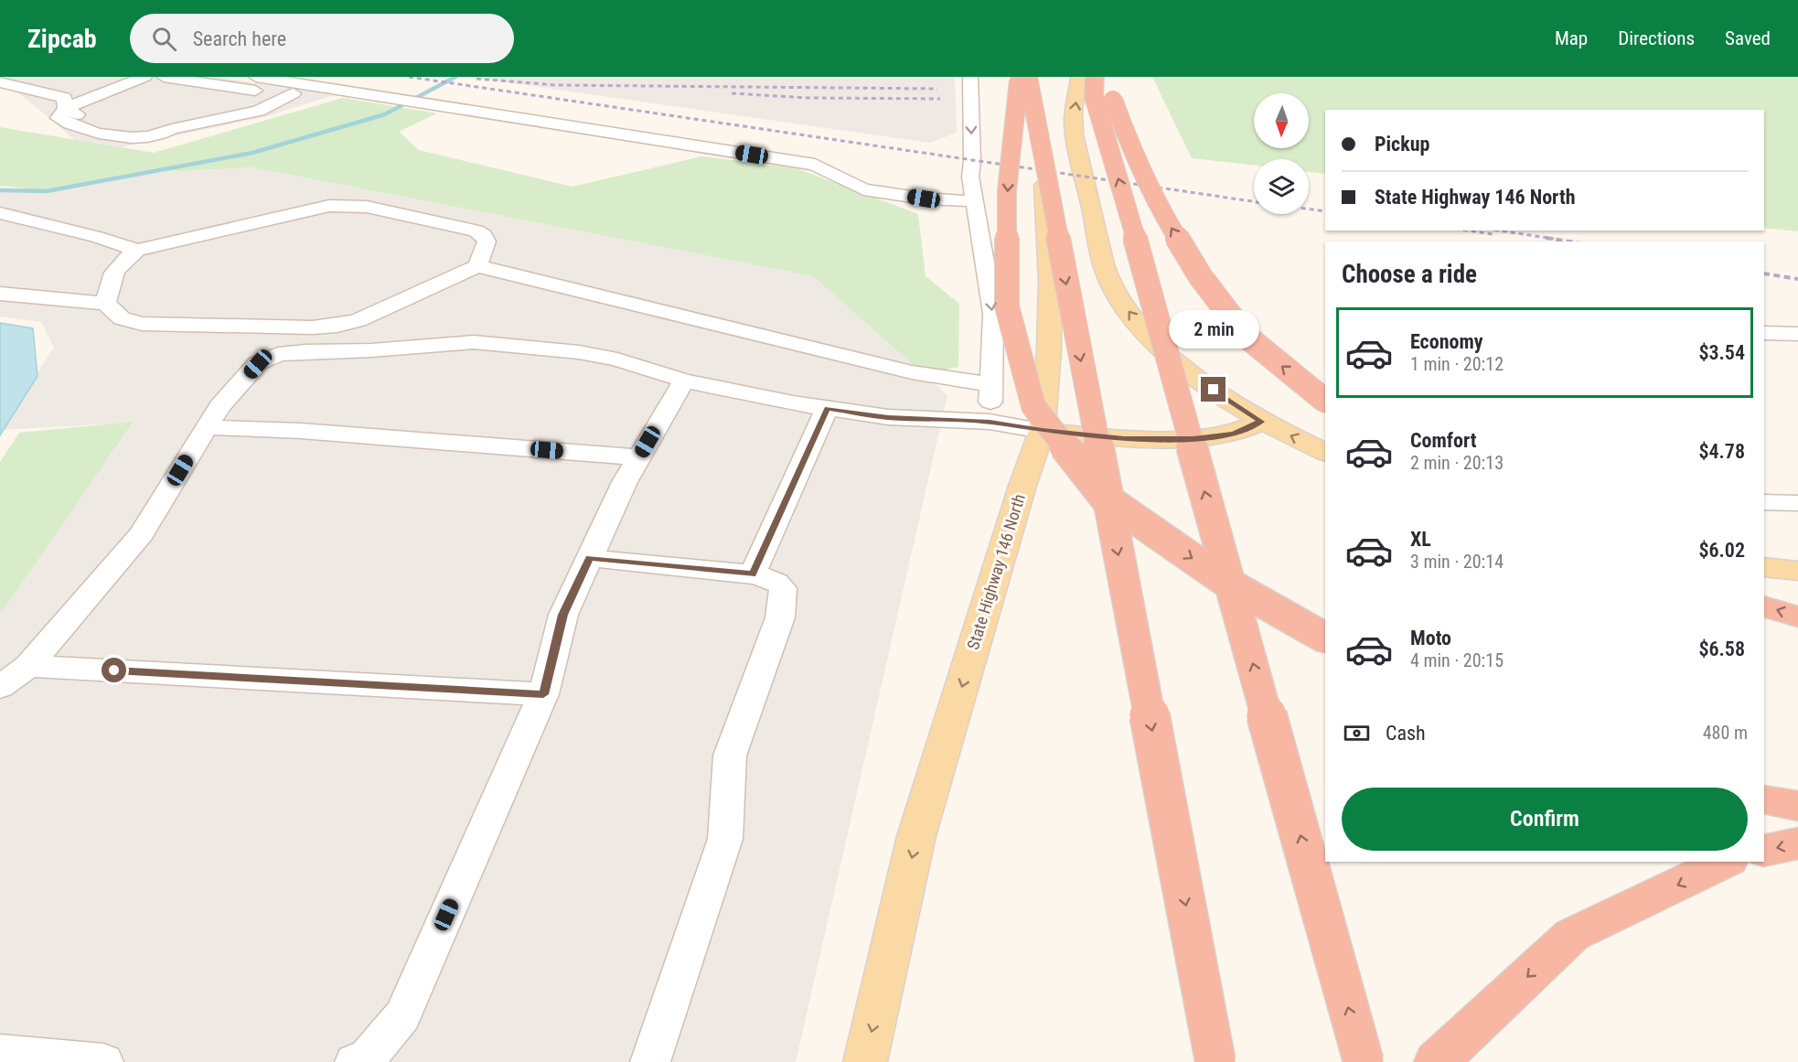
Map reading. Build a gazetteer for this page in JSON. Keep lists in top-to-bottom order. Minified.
{"streets":{"main road":["State Highway 146 North"]},"one_way":["State Highway 146 North"],"north":"bottom","page":{"header":"Zipcab","search":"Search here","nav":["Map","Directions","Saved"],"banner":["Pickup","State Highway 146 North"],"heading":"Choose a ride","list":[{"name":"Economy","note":"1 min · 20:12","value":"$3.54"},{"name":"Comfort","note":"2 min · 20:13","value":"$4.78"},{"name":"XL","note":"3 min · 20:14","value":"$6.02"},{"name":"Moto","note":"4 min · 20:15","value":"$6.58"}],"bubble":"2 min","pay":["Cash","480 m"],"buttons":"Confirm"}}
